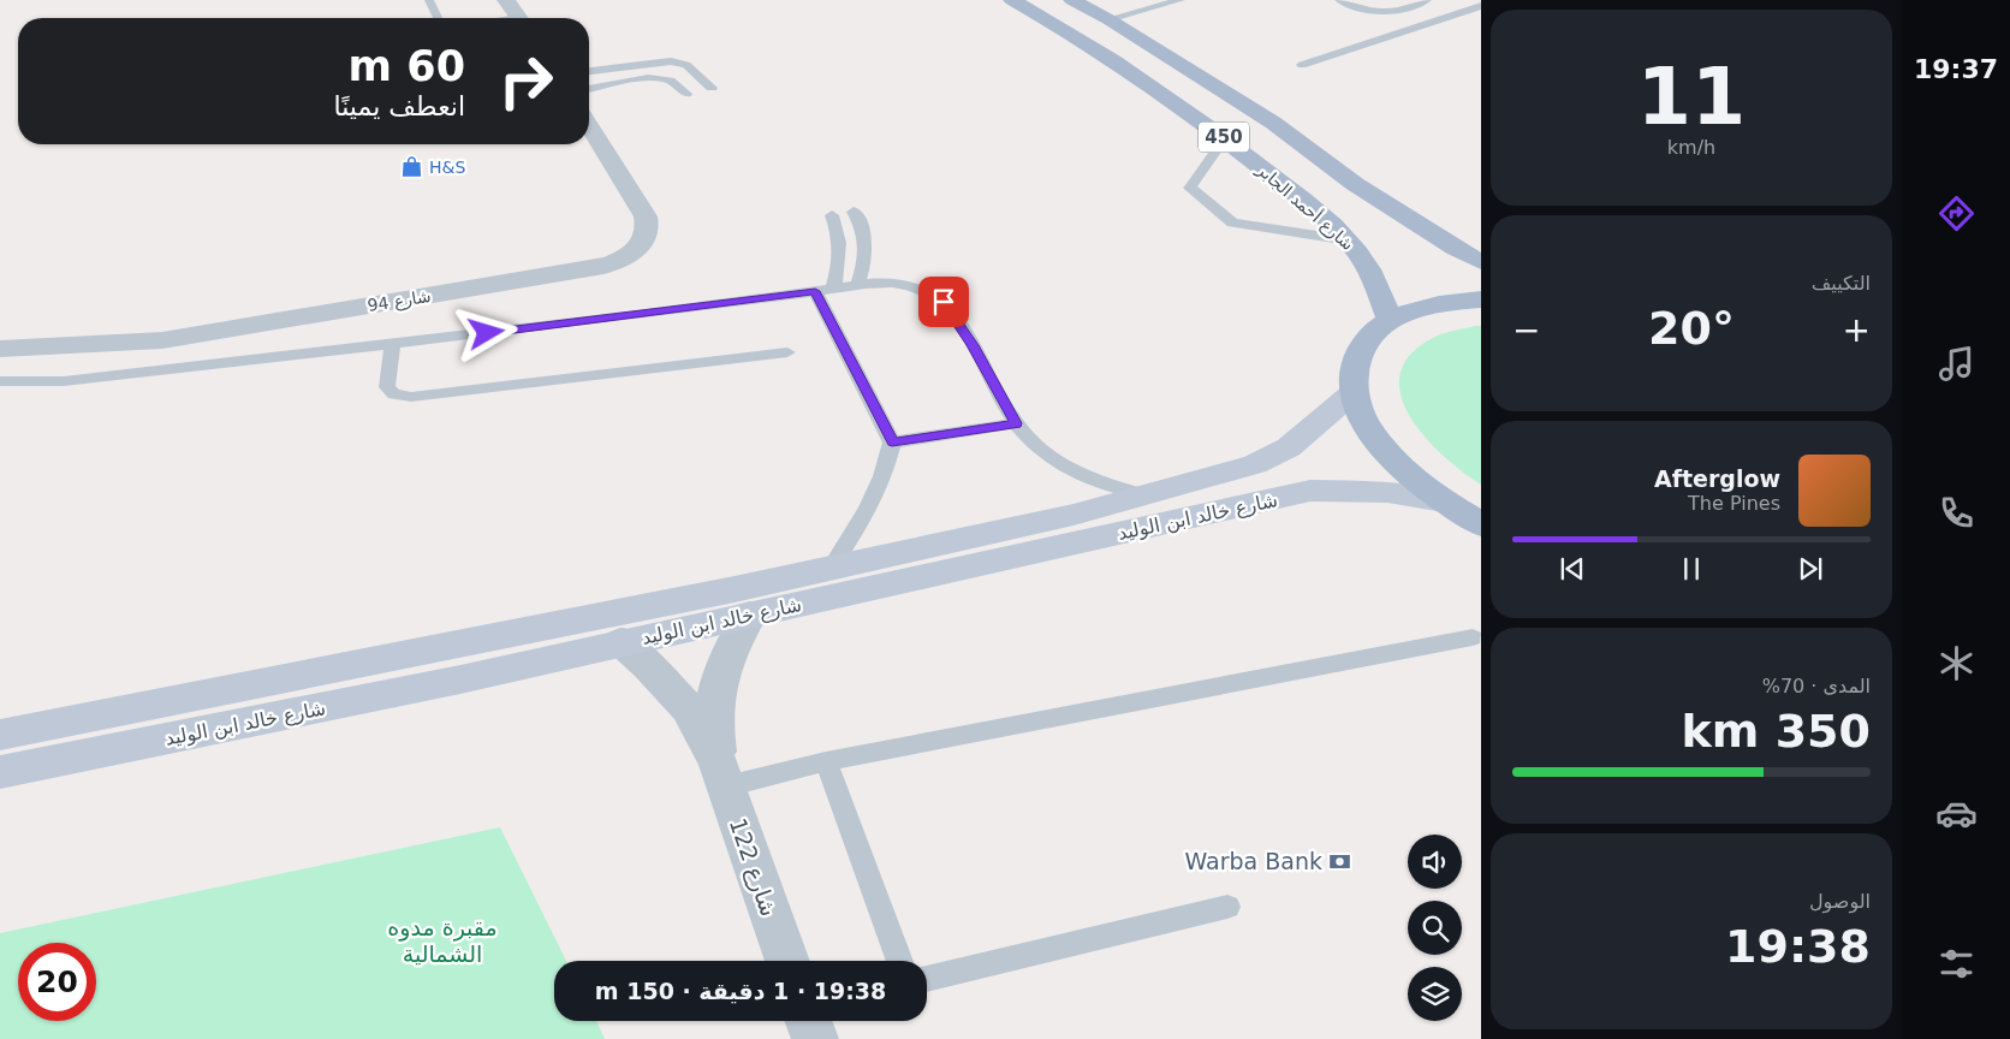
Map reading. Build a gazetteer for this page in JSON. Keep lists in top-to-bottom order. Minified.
{"streets":{"main road":["450","شارع أحمد الجابر","شارع خالد ابن الوليد"],"street":["شارع 94","شارع 122"]},"crossings":[["شارع خالد ابن الوليد","شارع 122"]],"parks":["مقبرة مدوه الشمالية"],"places":{"shop":["H&S"],"bank":["Warba Bank"]},"page":{"tabs":"19:37","tile":[["11","km/h"],"التكييف",["المدى · 70%","350 km"],["الوصول","19:38"]],"turn":["60 m","انعطف يمينًا"],"heat":["−","20°","+"],"song":["Afterglow","The Pines"],"limit":"20","trip":"19:38 · 1 دقيقة · 150 m"}}
